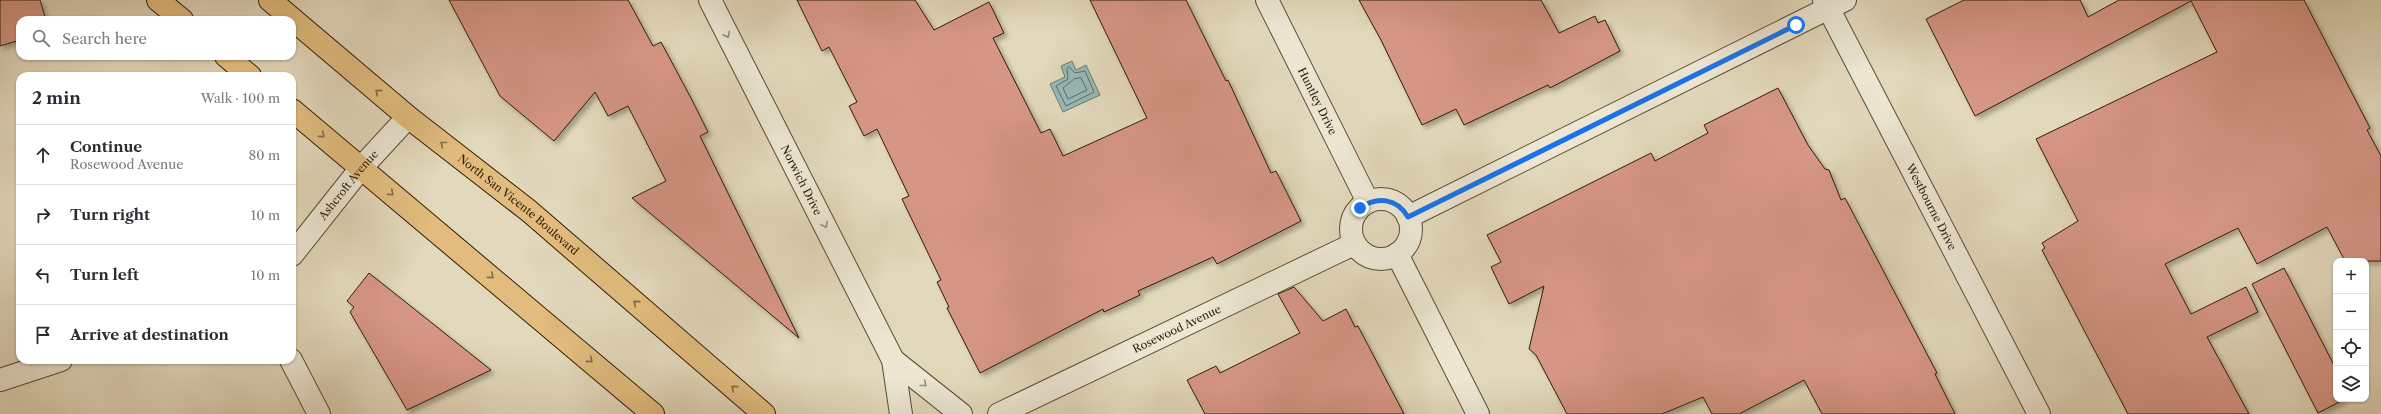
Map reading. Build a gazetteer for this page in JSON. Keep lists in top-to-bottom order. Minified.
{"streets":{"main road":["North San Vicente Boulevard"],"street":["Huntley Drive","Norwich Drive","Ashcroft Avenue","Westbourne Drive","Rosewood Avenue"]},"crossings":[["Huntley Drive","Rosewood Avenue"],["Ashcroft Avenue","North San Vicente Boulevard"]],"one_way":["Norwich Drive"],"page":{"search":"Search here","heading":["2 min","Walk · 100 m"],"list":[["Continue","Rosewood Avenue","80 m"],["Turn right","10 m"],["Turn left","10 m"],"Arrive at destination"],"map_buttons":["+","−"]}}
